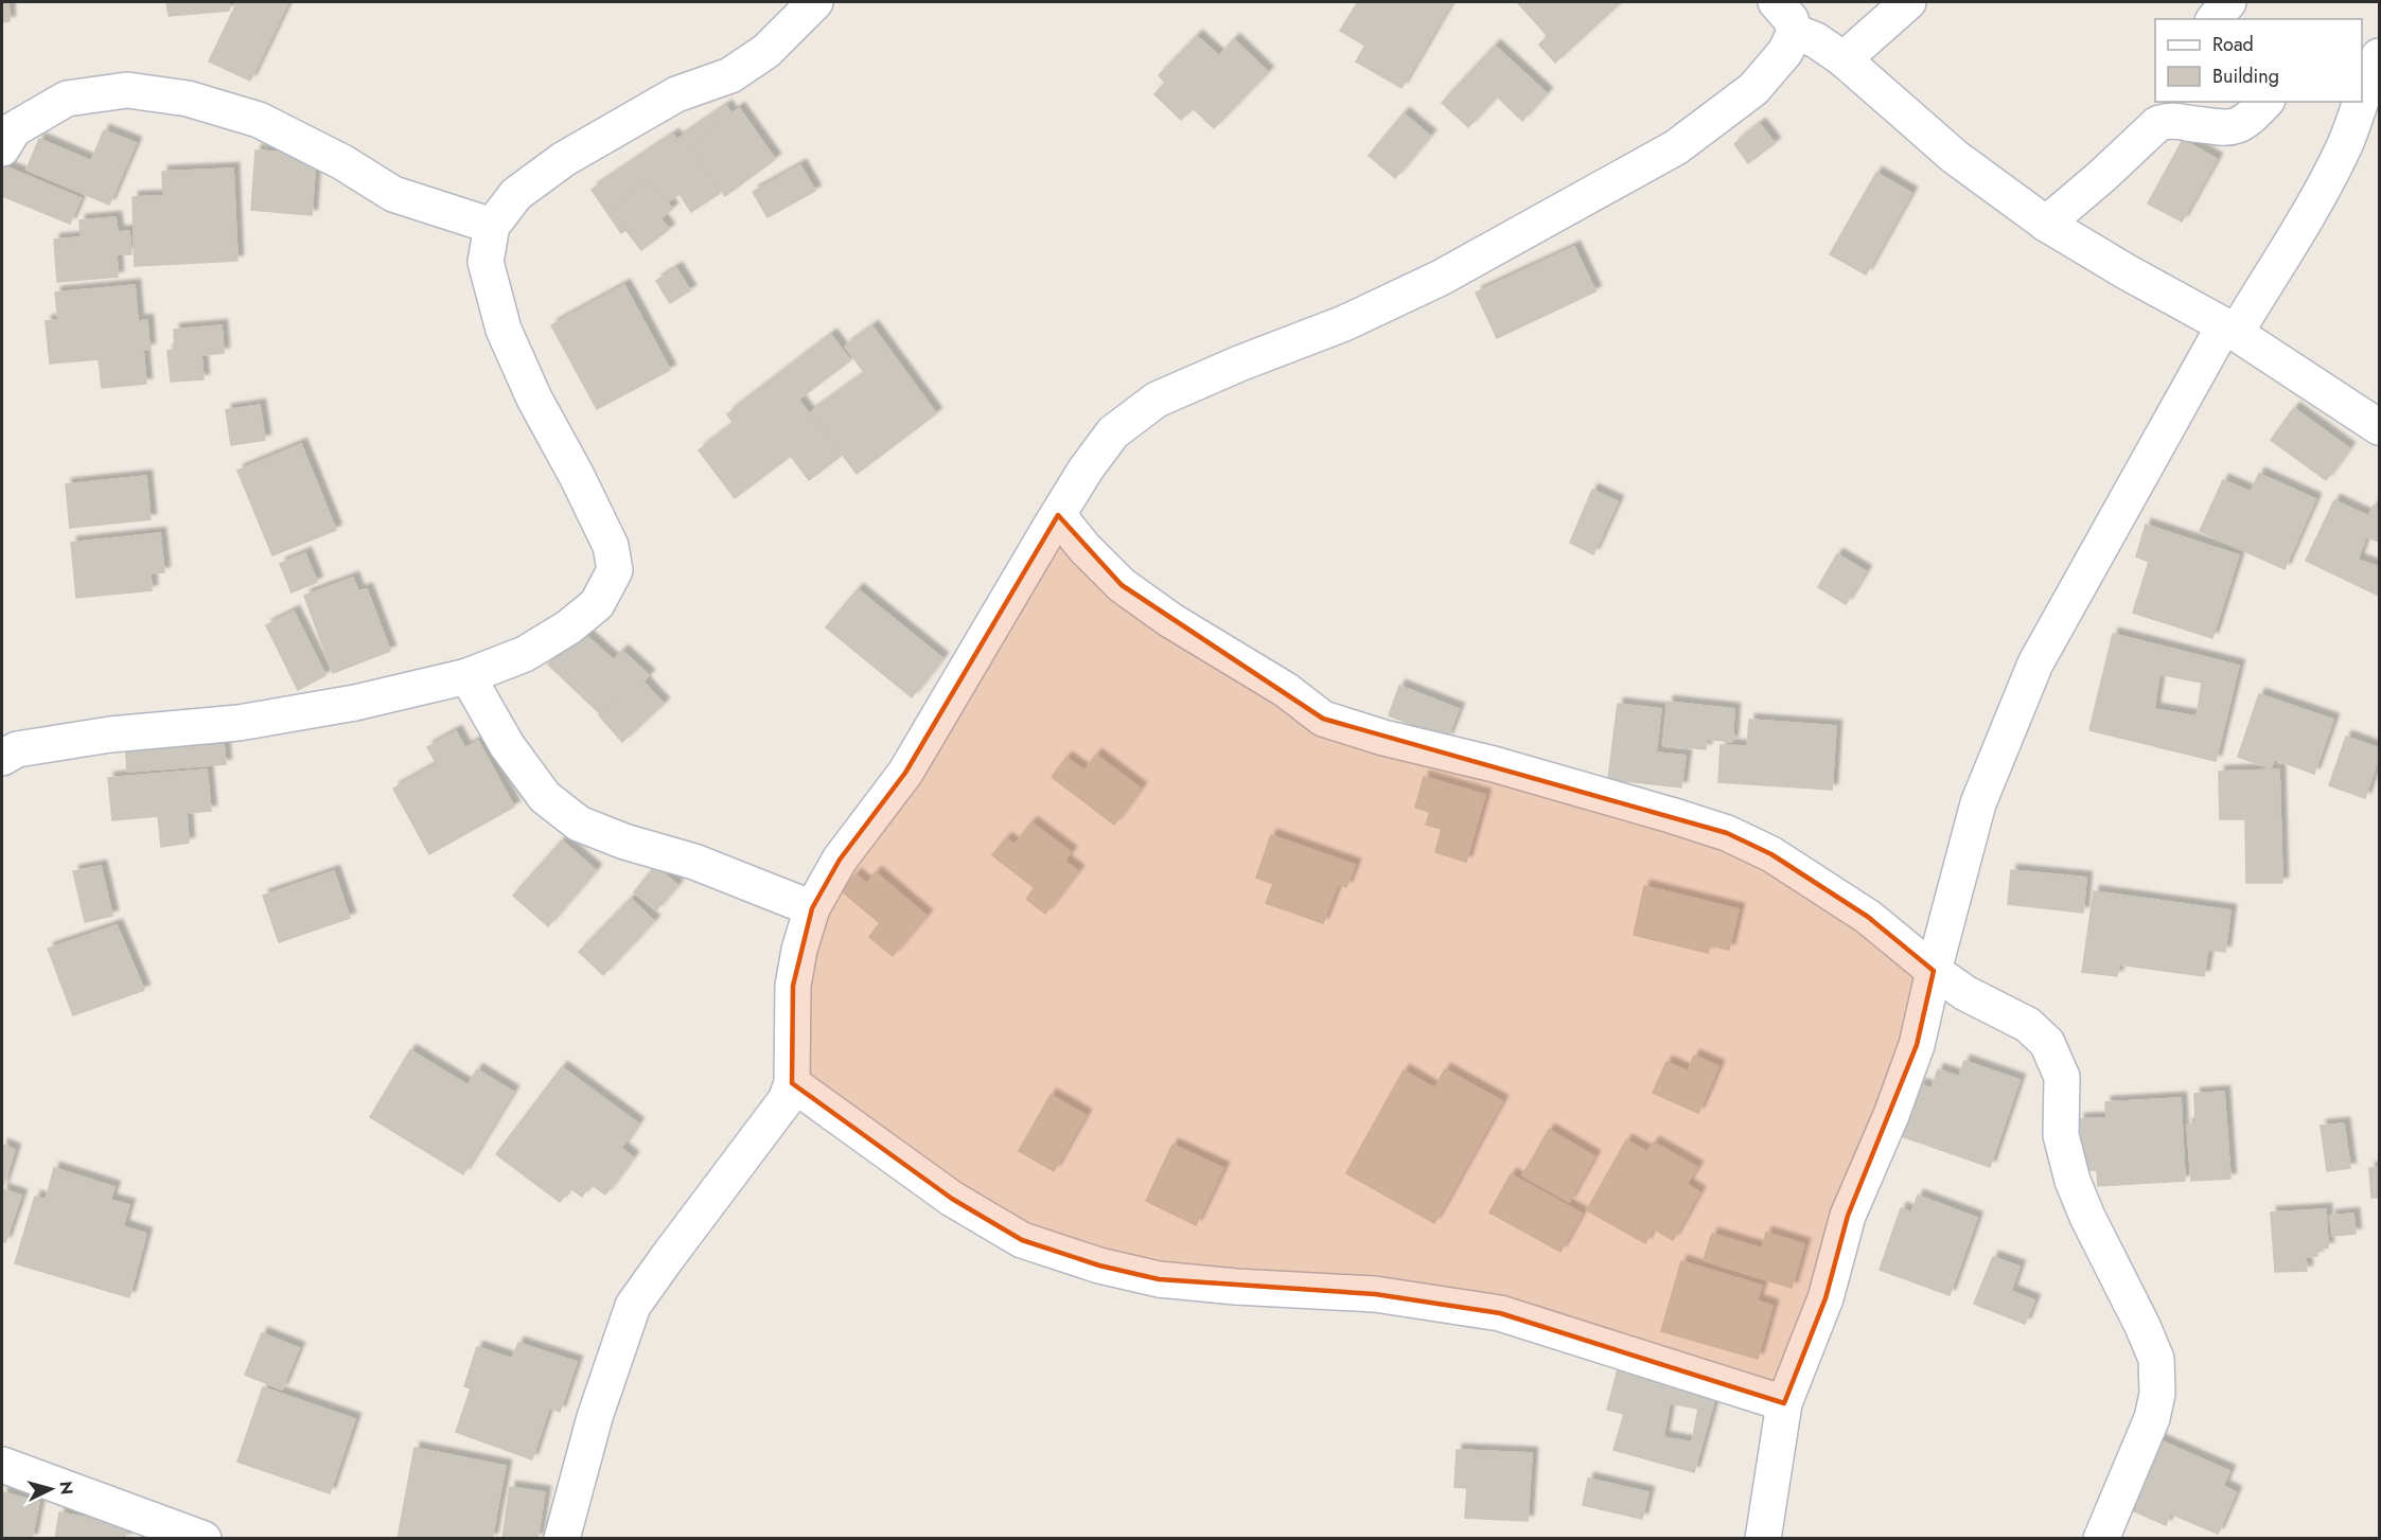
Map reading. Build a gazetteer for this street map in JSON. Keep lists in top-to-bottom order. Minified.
{"legend":["Road","Building"],"north":"right"}
